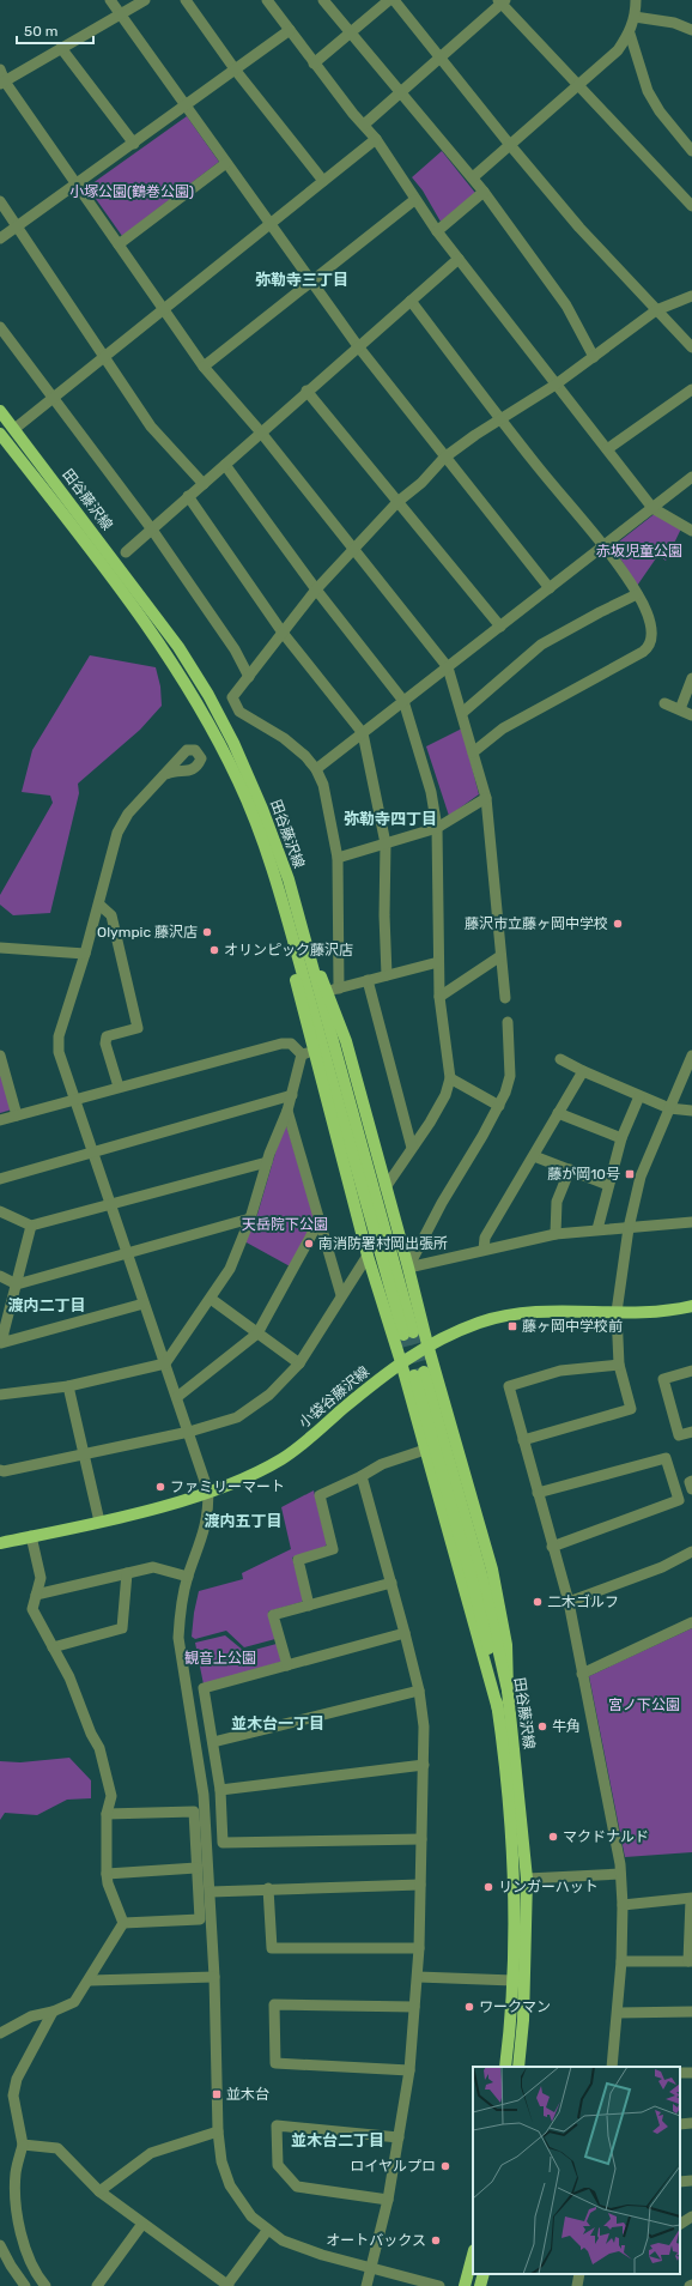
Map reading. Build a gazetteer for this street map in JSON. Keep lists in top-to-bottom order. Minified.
{"streets":{"main road":["田谷藤沢線","小袋谷藤沢線"]},"districts":["弥勒寺三丁目","弥勒寺四丁目","渡内二丁目","渡内五丁目","並木台一丁目","並木台二丁目"],"parks":["小塚公園(鶴巻公園)","赤坂児童公園","天岳院下公園","観音上公園","宮ノ下公園"],"places":{"other":["藤沢市立藤ヶ岡中学校","Olympic 藤沢店","オリンピック藤沢店","南消防署村岡出張所","ファミリーマート","二木ゴルフ","牛角","マクドナルド","リンガーハット","ワークマン","ロイヤルプロ","オートバックス"],"transit":["藤が岡10号","藤ヶ岡中学校前","並木台"]},"scale_bar":"50 m"}
